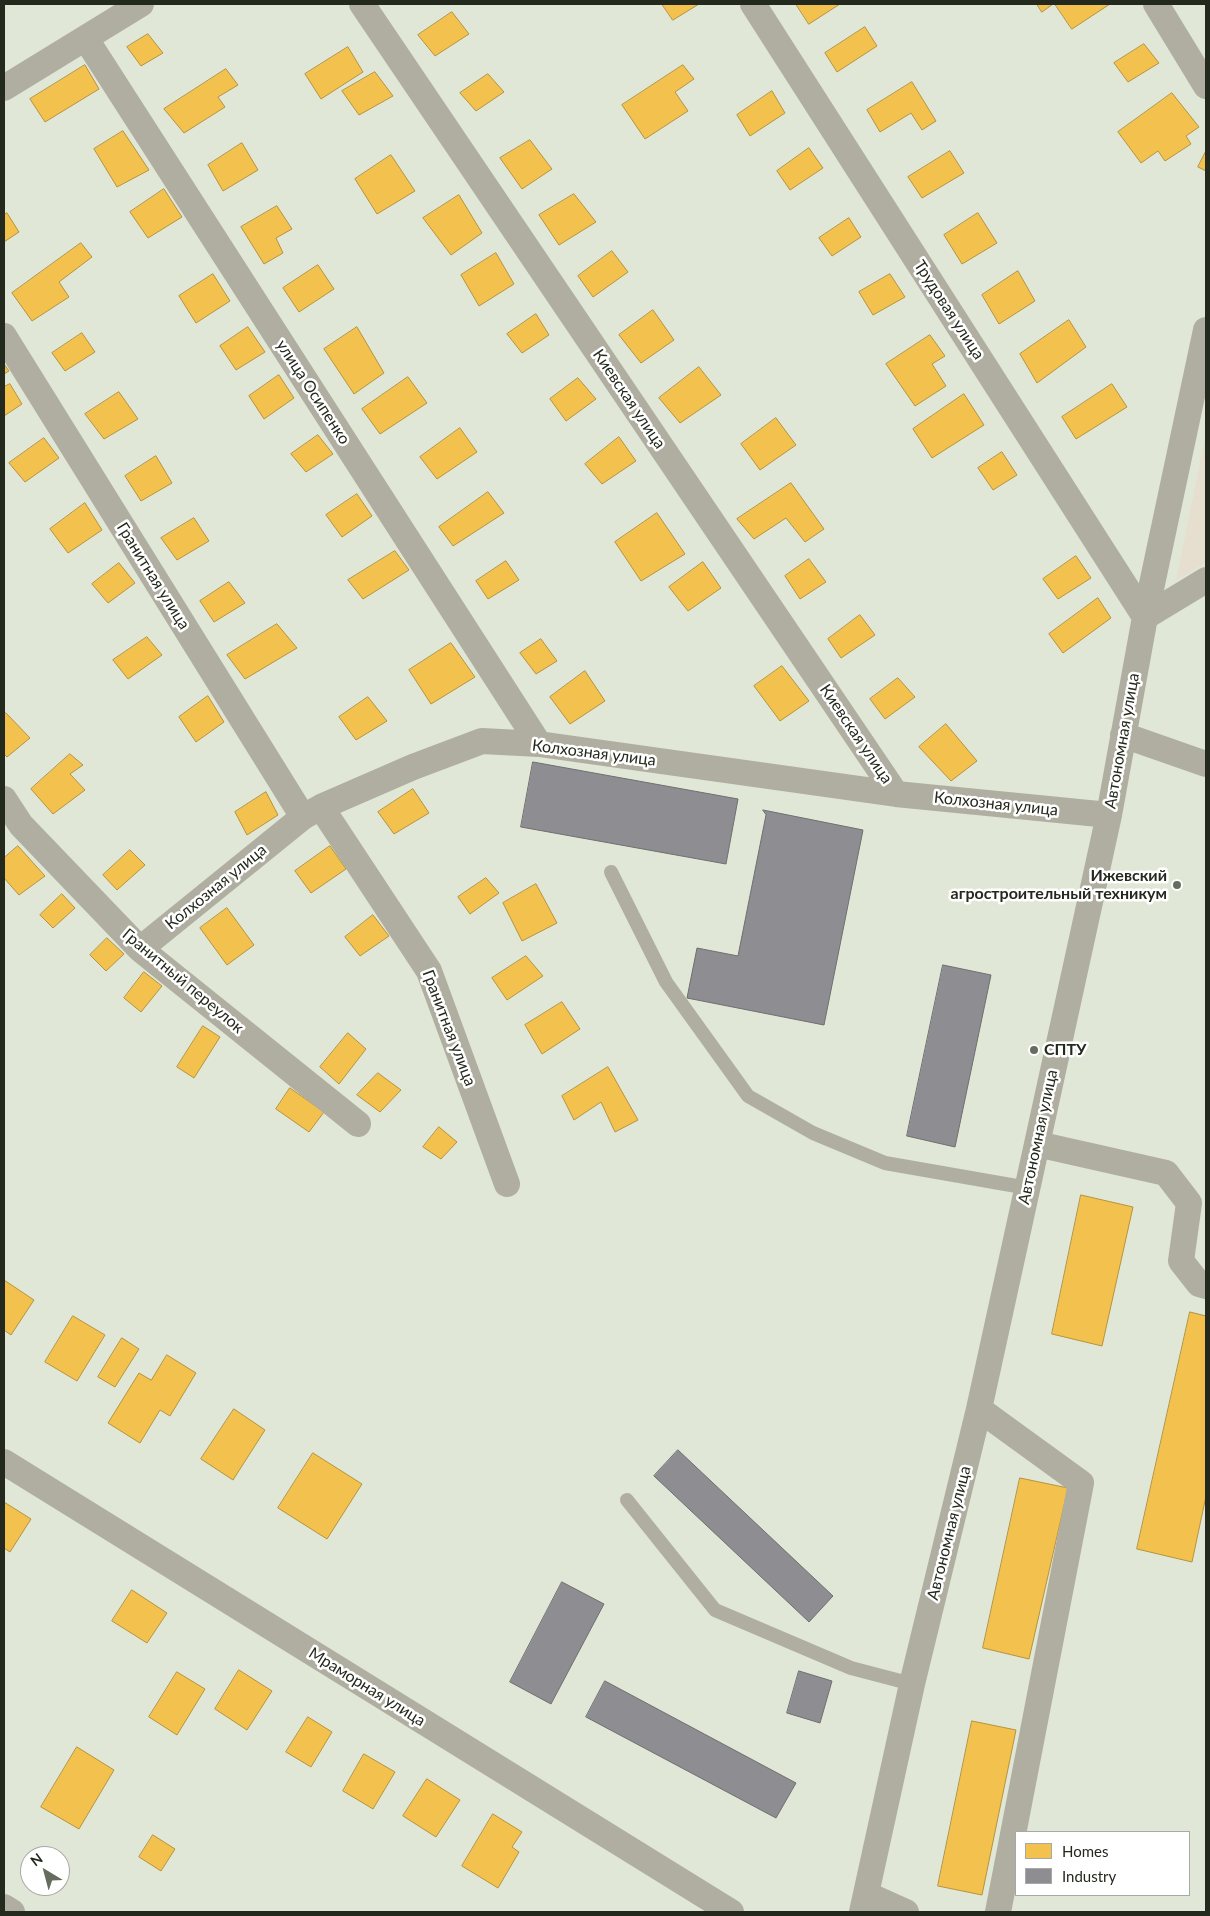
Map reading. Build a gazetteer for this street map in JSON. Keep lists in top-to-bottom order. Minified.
{"streets":{"street":["Трудовая улица","улица Осипенко","Киевская улица","Гранитная улица","Автономная улица","Колхозная улица","Гранитный переулок","Мраморная улица"]},"crossings":[["Трудовая улица","Автономная улица"],["улица Осипенко","Колхозная улица"],["Киевская улица","Колхозная улица"],["Гранитная улица","Колхозная улица"],["Автономная улица","Колхозная улица"],["Колхозная улица","Гранитный переулок"]],"places":["Ижевский агростроительный техникум","СПТУ"],"legend":["Homes","Industry"],"north":"top left"}
